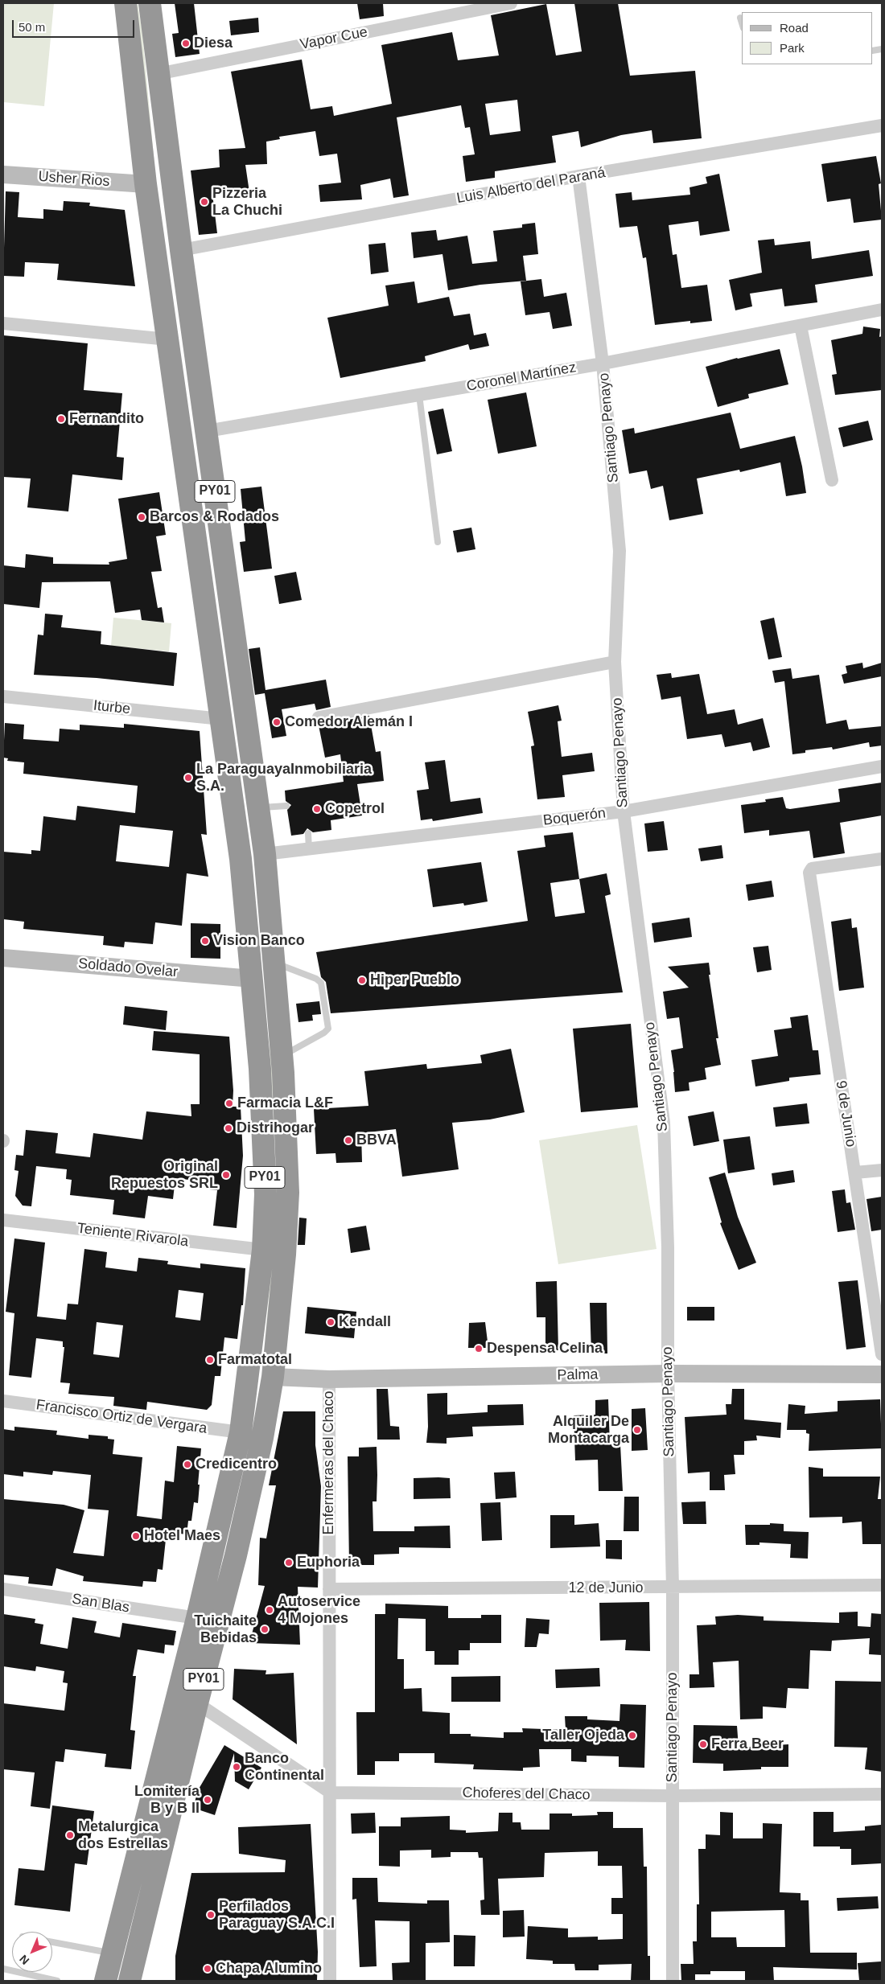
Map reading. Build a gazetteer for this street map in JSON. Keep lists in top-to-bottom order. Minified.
{"streets":{"highway":["PY01"],"street":["Vapor Cue","Usher Rios","Luis Alberto del Paraná","Coronel Martínez","Santiago Penayo","Iturbe","Boquerón","Soldado Ovelar","9 de Junio","Teniente Rivarola","Palma","Francisco Ortiz de Vergara","Enfermeras del Chaco","12 de Junio","San Blas","Choferes del Chaco"]},"crossings":[["Vapor Cue","PY01"],["Usher Rios","PY01"],["Luis Alberto del Paraná","Santiago Penayo"],["Luis Alberto del Paraná","PY01"],["Coronel Martínez","Santiago Penayo"],["Coronel Martínez","PY01"],["Santiago Penayo","Boquerón"],["Santiago Penayo","Palma"],["Santiago Penayo","12 de Junio"],["Santiago Penayo","Choferes del Chaco"],["PY01","Iturbe"],["PY01","Boquerón"],["PY01","Soldado Ovelar"],["PY01","Teniente Rivarola"],["PY01","Palma"],["PY01","Francisco Ortiz de Vergara"],["PY01","San Blas"],["Palma","Enfermeras del Chaco"],["Enfermeras del Chaco","12 de Junio"],["Enfermeras del Chaco","Choferes del Chaco"]],"places":["Diesa","Pizzeria La Chuchi","Fernandito","Barcos & Rodados","Comedor Alemán I","La ParaguayaInmobiliaria S.A.","Copetrol","Vision Banco","Hiper Pueblo","Farmacia L&F","Distrihogar","BBVA","Original Repuestos SRL","Kendall","Despensa Celina","Farmatotal","Alquiler De Montacarga","Credicentro","Hotel Maes","Euphoria","Autoservice 4 Mojones","Tuichaite Bebidas","Taller Ojeda","Ferra Beer","Banco Continental","Lomitería B y B II","Metalurgica dos Estrellas","Perfilados Paraguay S.A.C.I","Chapa Alumino"],"legend":["Road","Park"],"scale_bar":"50 m","north":"bottom left"}
